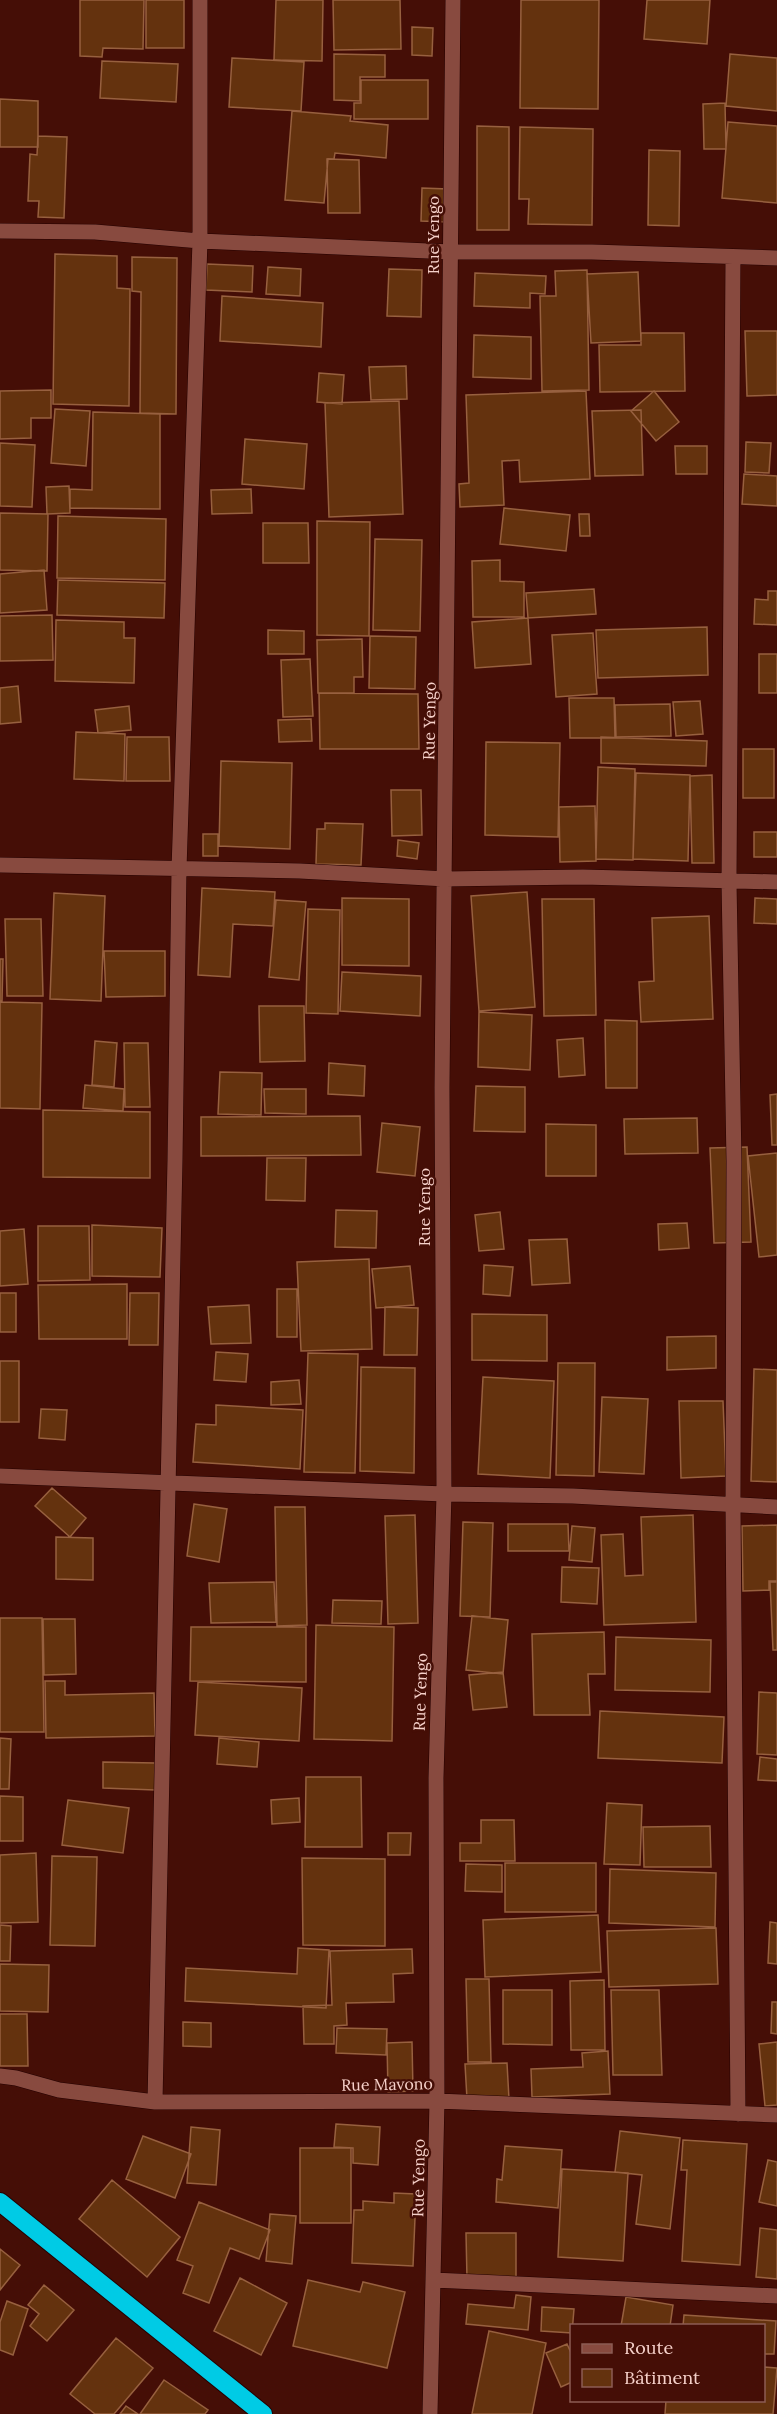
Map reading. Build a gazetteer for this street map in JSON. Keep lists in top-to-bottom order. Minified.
{"streets":{"street":["Rue Yengo","Rue Mavono"]},"crossings":[["Rue Yengo","Rue Mavono"]],"legend":["Route","Bâtiment"]}
